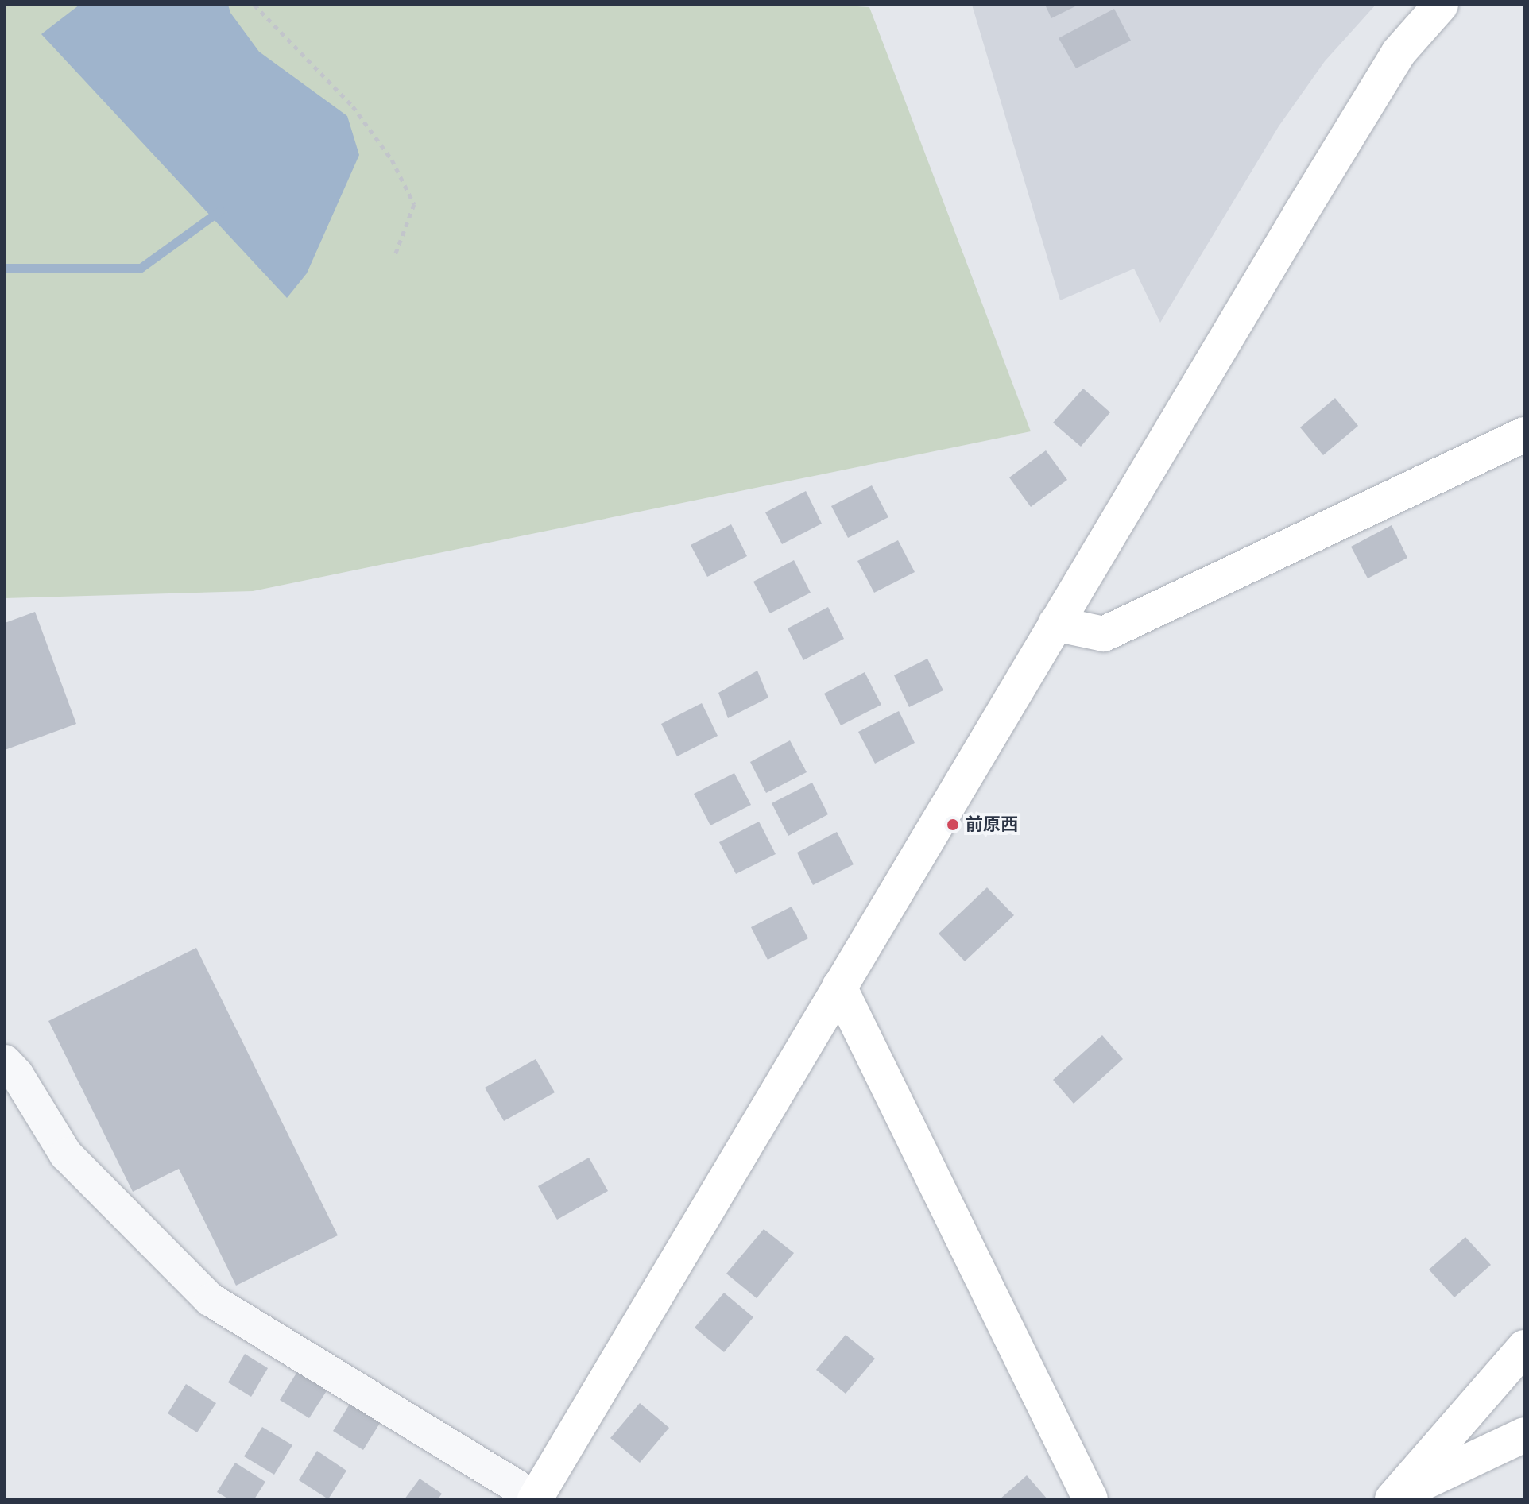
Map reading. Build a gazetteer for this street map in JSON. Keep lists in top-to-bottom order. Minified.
{"places":["前原西"]}
